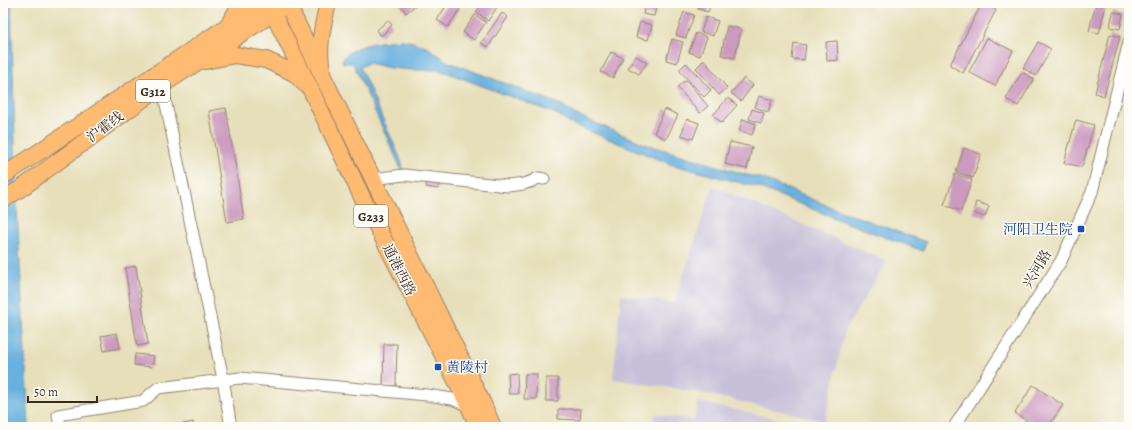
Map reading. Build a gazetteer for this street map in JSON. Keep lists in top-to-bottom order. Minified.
{"streets":{"highway":["G312","沪霍线","G233","通港西路"],"street":["兴河路"]},"crossings":[["沪霍线","通港西路"]],"places":{"transit":["河阳卫生院","黄陵村"]},"scale_bar":"50 m"}
